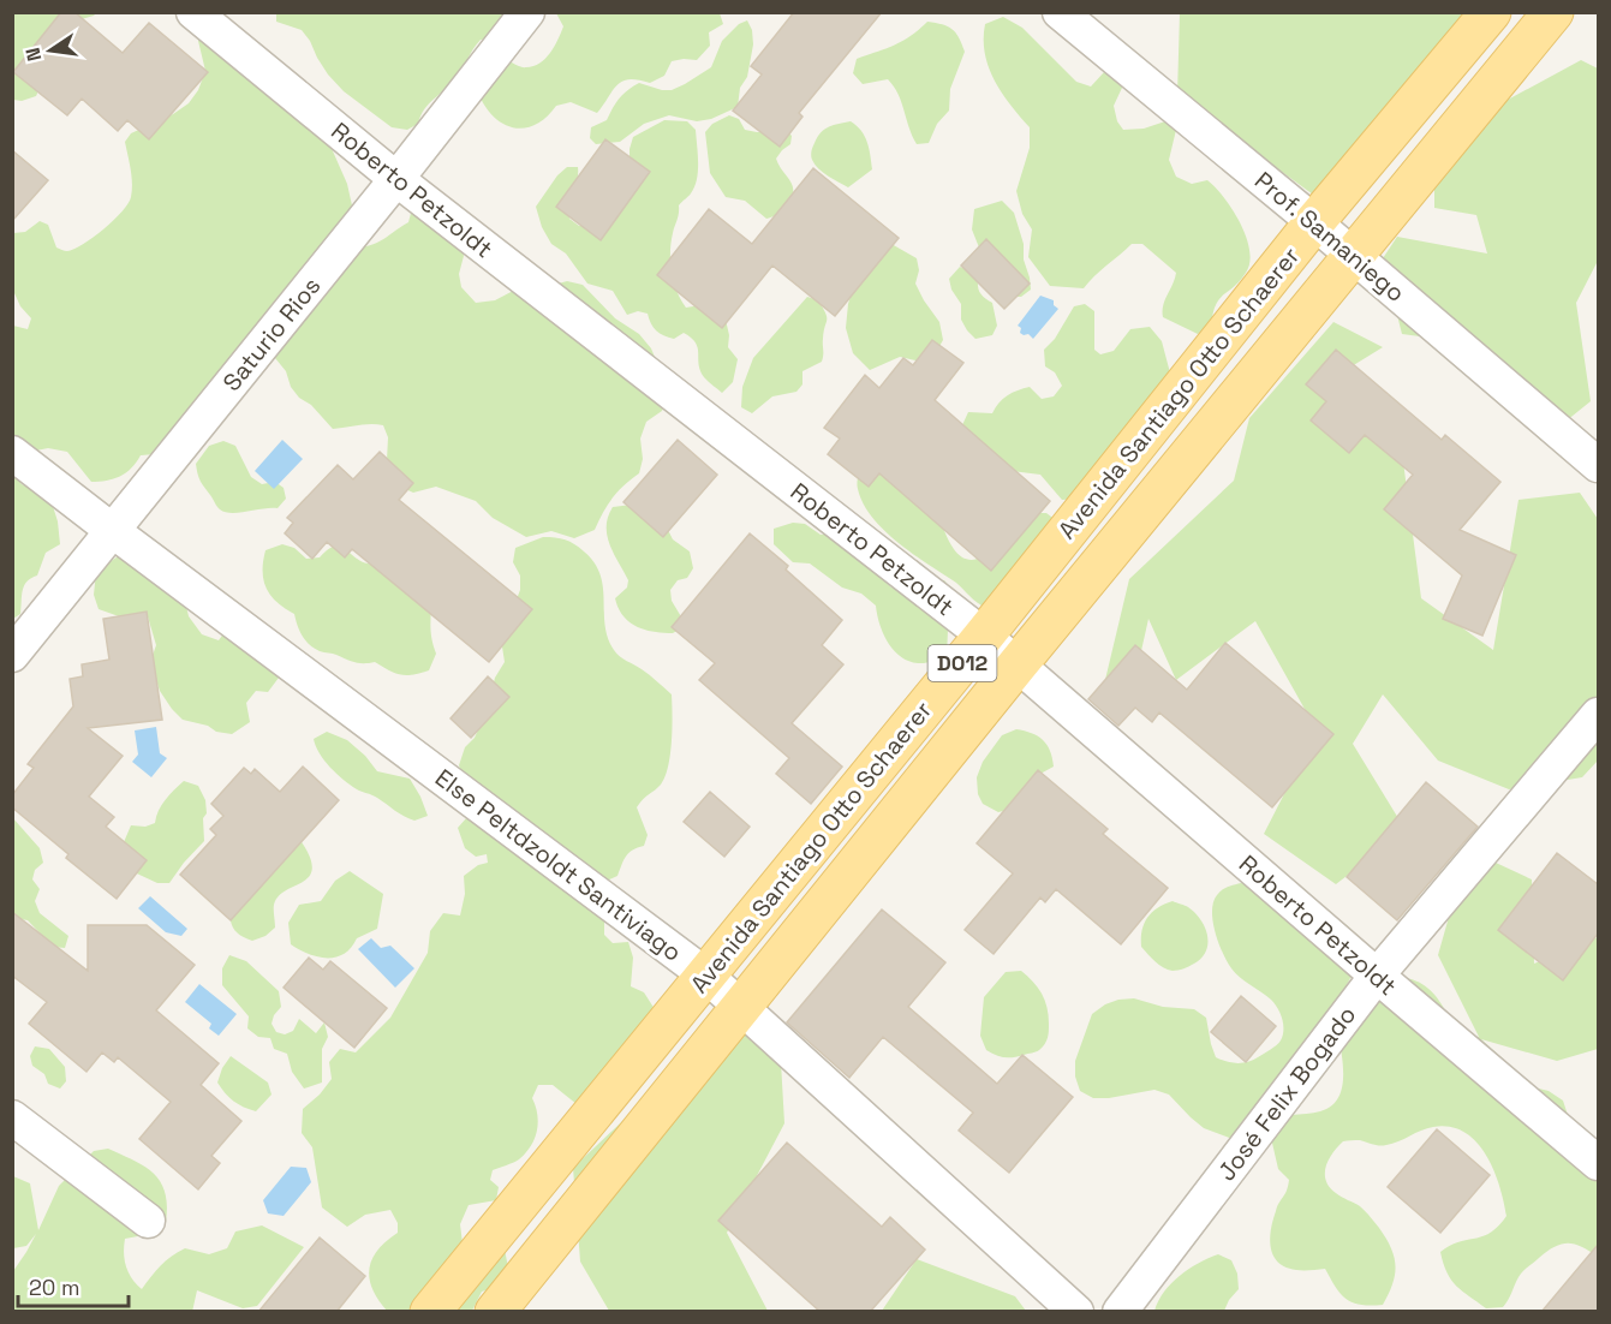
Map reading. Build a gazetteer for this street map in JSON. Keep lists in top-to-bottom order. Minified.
{"streets":{"main road":["Avenida Santiago Otto Schaerer","D012"],"street":["Roberto Petzoldt","Prof. Samaniego","Saturio Rios","Else Peltdzoldt Santiviago","José Felix Bogado"]},"crossings":[["Roberto Petzoldt","Saturio Rios"],["Roberto Petzoldt","Avenida Santiago Otto Schaerer"],["Roberto Petzoldt","José Felix Bogado"],["Prof. Samaniego","Avenida Santiago Otto Schaerer"],["Saturio Rios","Else Peltdzoldt Santiviago"],["Avenida Santiago Otto Schaerer","Else Peltdzoldt Santiviago"]],"scale_bar":"20 m","north":"left"}
